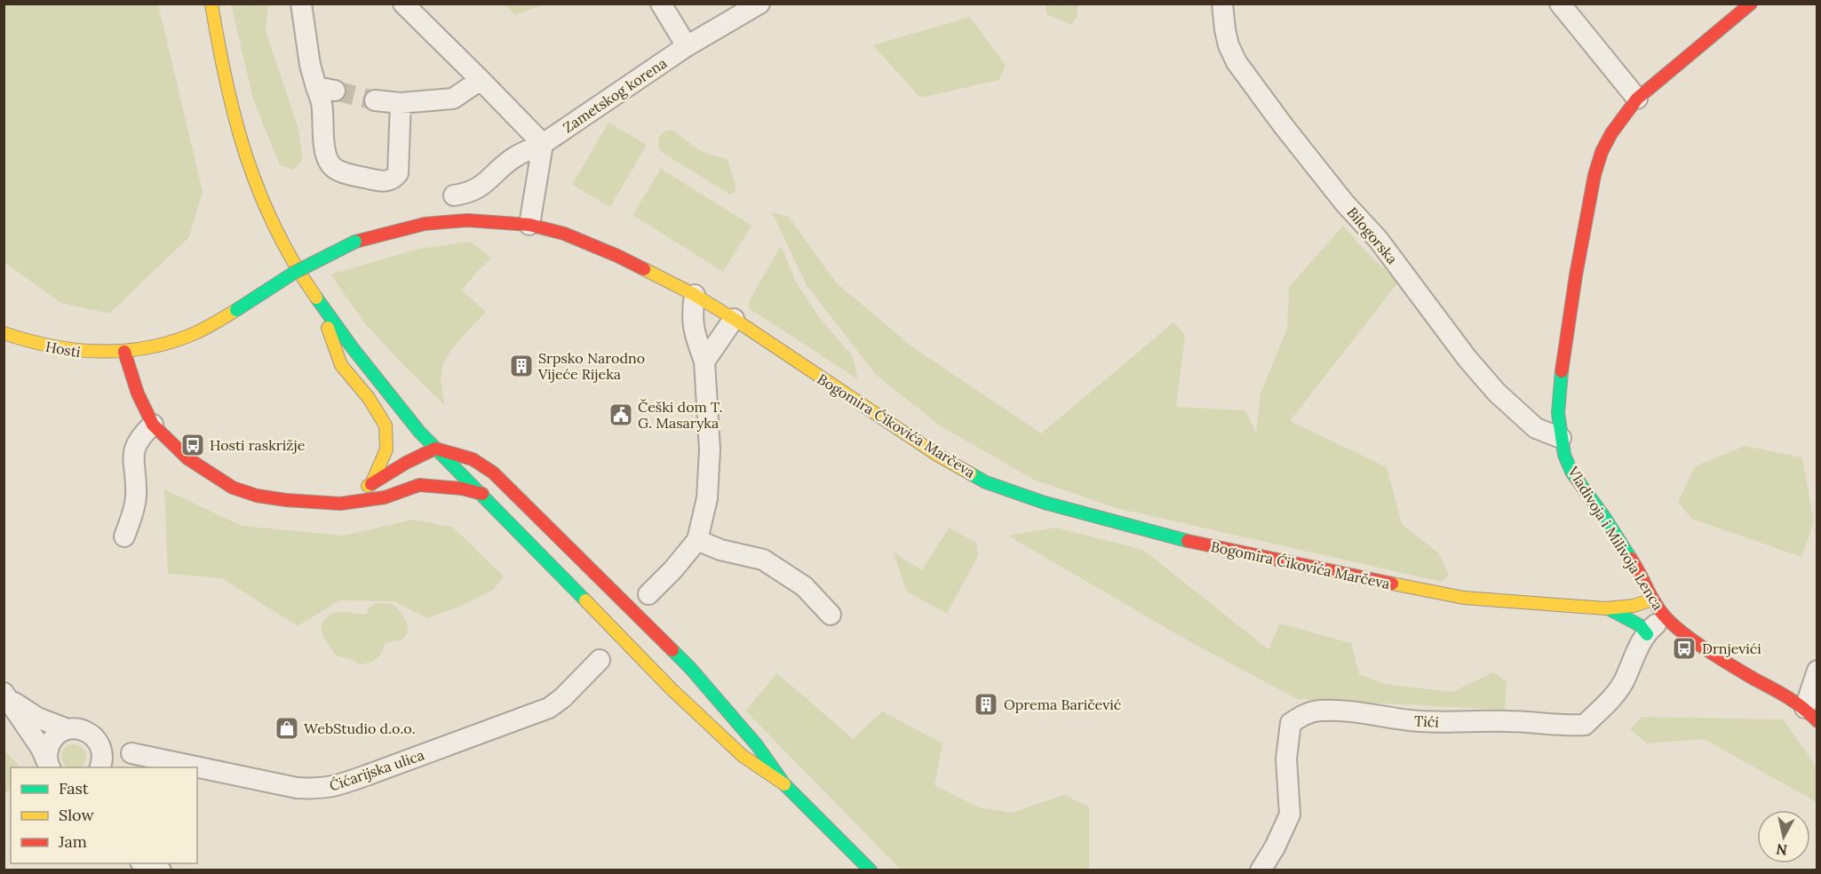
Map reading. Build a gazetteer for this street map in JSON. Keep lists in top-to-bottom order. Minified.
{"streets":{"street":["Zametskog korena","Bilogorska","Hosti","Bogomira Ćikovića Marčeva","Vladivoja i Milivoja Lenca","Tići","Ćićarijska ulica"]},"crossings":[["Bilogorska","Vladivoja i Milivoja Lenca"],["Hosti","Bogomira Ćikovića Marčeva"],["Bogomira Ćikovića Marčeva","Vladivoja i Milivoja Lenca"],["Vladivoja i Milivoja Lenca","Tići"]],"places":{"building":["Srpsko Narodno Vijeće Rijeka","Oprema Baričević"],"public building":["Češki dom T. G. Masaryka"],"bus stop":["Hosti raskrižje","Drnjevići"],"shop":["WebStudio d.o.o."]},"legend":["Fast","Slow","Jam"],"north":"bottom"}
